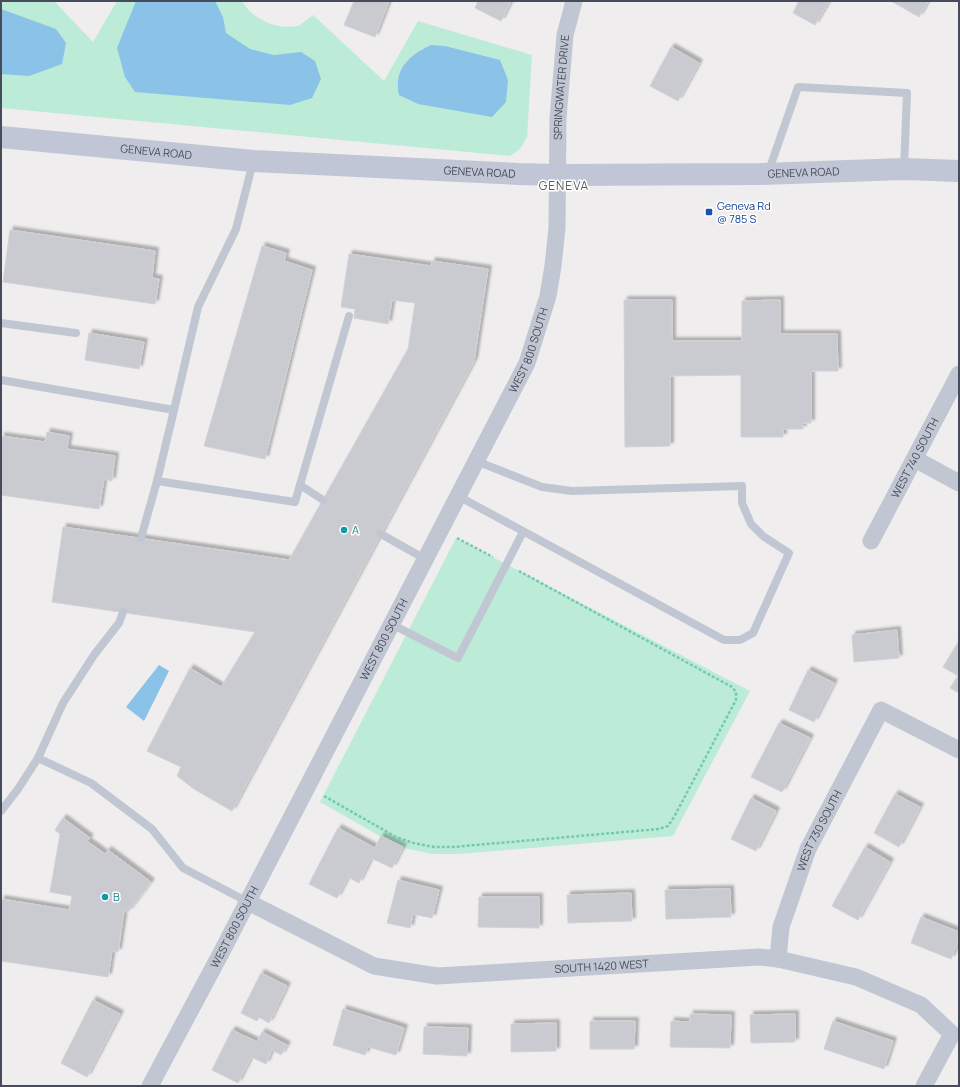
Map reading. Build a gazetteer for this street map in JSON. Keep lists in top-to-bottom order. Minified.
{"streets":{"main road":["GENEVA ROAD"],"street":["SPRINGWATER DRIVE","WEST 800 SOUTH","WEST 740 SOUTH","WEST 730 SOUTH","SOUTH 1420 WEST"]},"crossings":[["SPRINGWATER DRIVE","GENEVA ROAD"],["SPRINGWATER DRIVE","WEST 800 SOUTH"],["GENEVA ROAD","WEST 800 SOUTH"],["WEST 800 SOUTH","SOUTH 1420 WEST"],["WEST 730 SOUTH","SOUTH 1420 WEST"]],"districts":["GENEVA"],"places":{"transit":["Geneva Rd @ 785 S"],"other":["A","B"]}}
